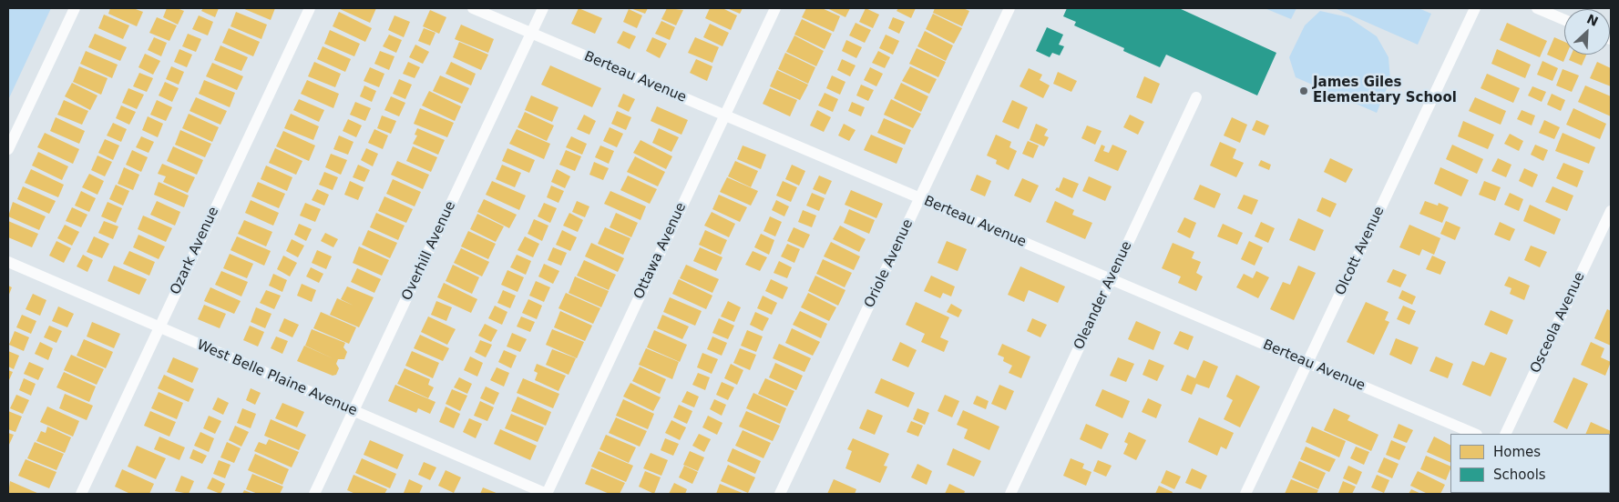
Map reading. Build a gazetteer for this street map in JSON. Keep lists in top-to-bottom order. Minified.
{"streets":{"street":["Berteau Avenue","Ozark Avenue","Overhill Avenue","Ottawa Avenue","Olcott Avenue","Oriole Avenue","Oleander Avenue","Osceola Avenue","West Belle Plaine Avenue"]},"crossings":[["Berteau Avenue","Overhill Avenue"],["Berteau Avenue","Ottawa Avenue"],["Berteau Avenue","Olcott Avenue"],["Berteau Avenue","Oriole Avenue"],["Berteau Avenue","Oleander Avenue"],["Ozark Avenue","West Belle Plaine Avenue"],["Overhill Avenue","West Belle Plaine Avenue"],["Ottawa Avenue","West Belle Plaine Avenue"]],"places":["James Giles Elementary School"],"legend":["Homes","Schools"],"north":"top right"}
